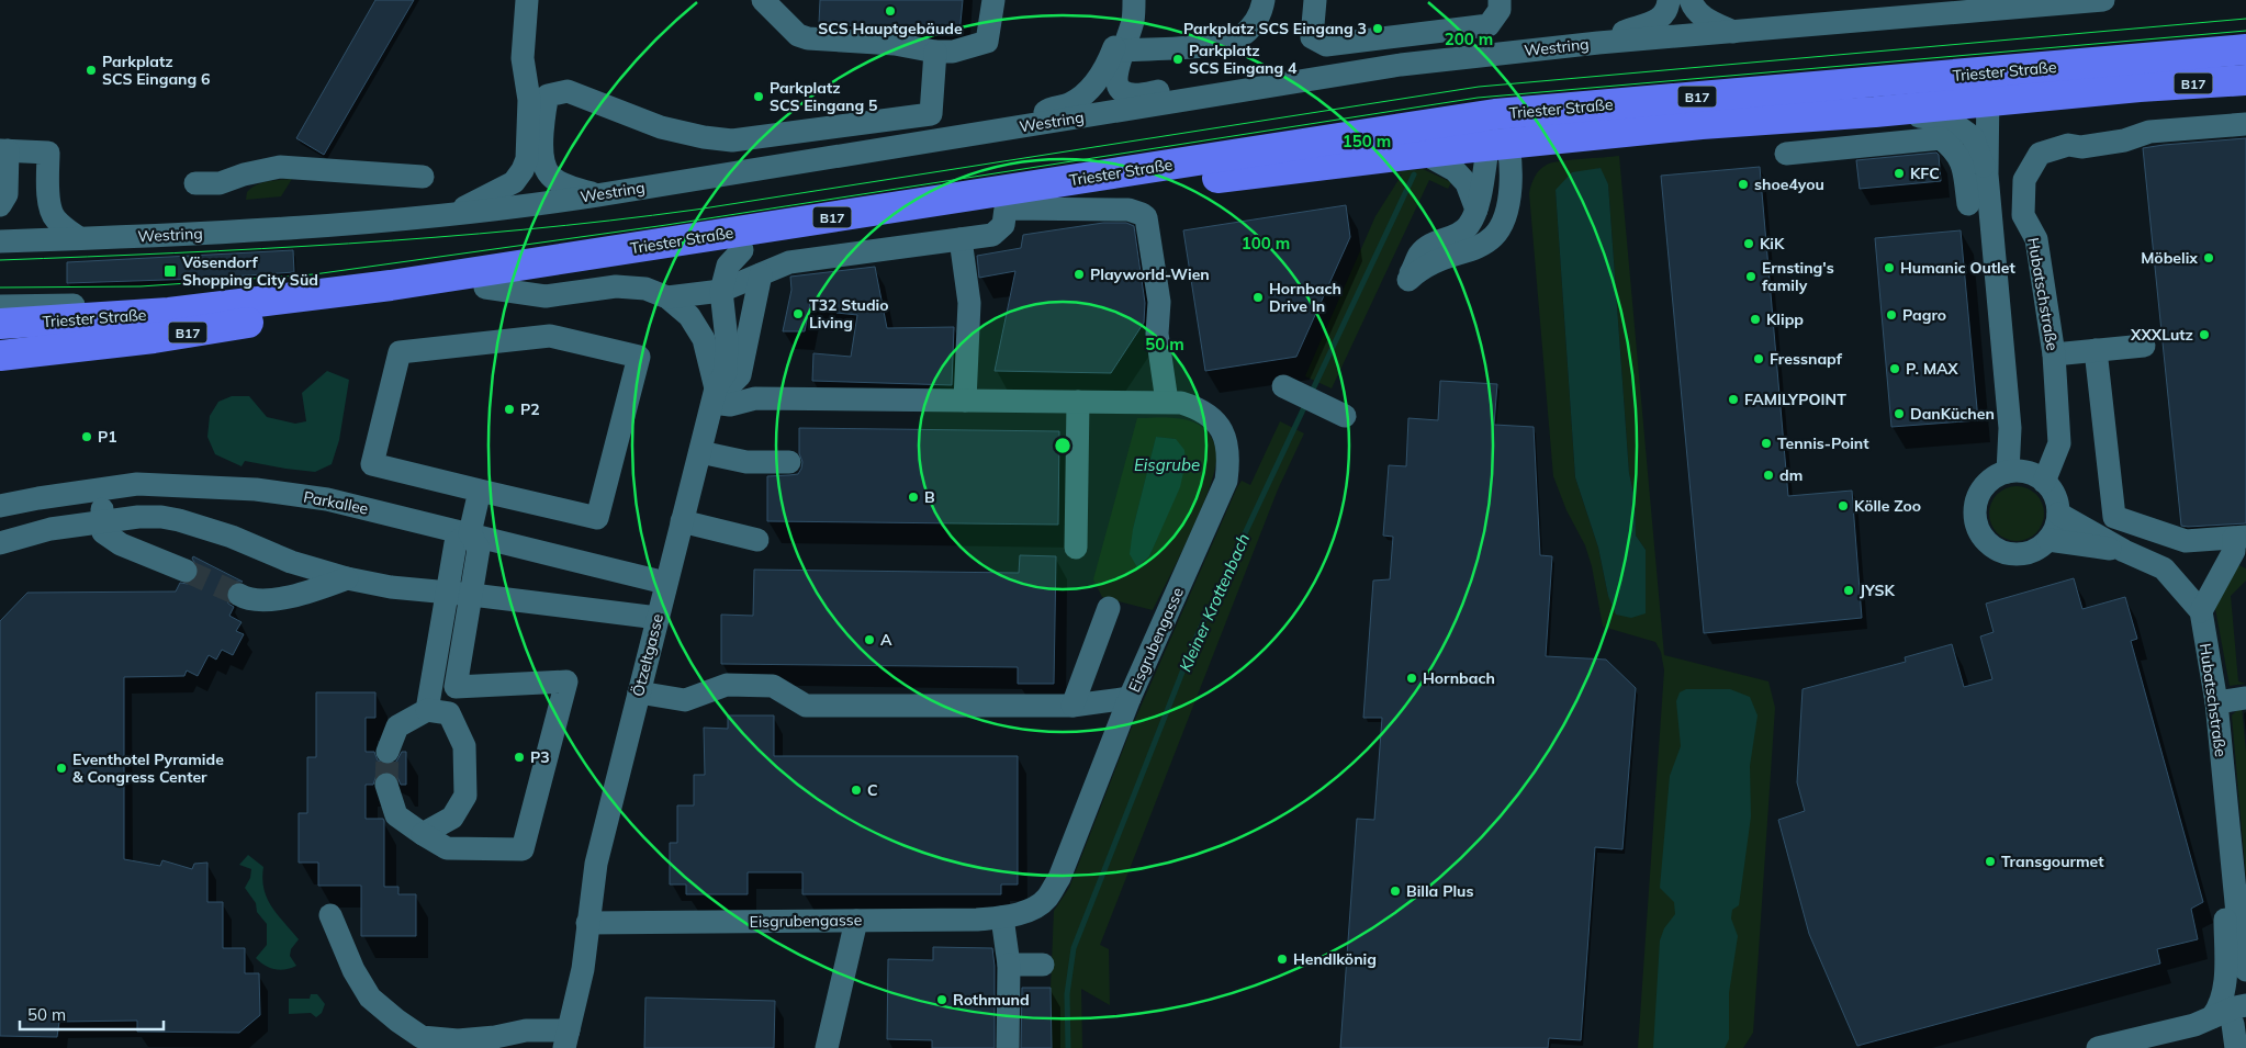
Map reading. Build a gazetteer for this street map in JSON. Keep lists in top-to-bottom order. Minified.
{"streets":{"main road":["Triester Straße","B17"],"street":["Westring","Hubatschstraße","Parkallee","Eisgrubengasse","Ötzeltgasse"]},"crossings":[["Triester Straße","Ötzeltgasse"],["Parkallee","Ötzeltgasse"],["Eisgrubengasse","Ötzeltgasse"]],"water":["Eisgrube","Kleiner Krottenbach"],"places":{"other":["SCS Hauptgebäude","Parkplatz SCS Eingang 3","Parkplatz SCS Eingang 4","Parkplatz SCS Eingang 6","Parkplatz SCS Eingang 5","KFC","shoe4you","KiK","Möbelix","Humanic Outlet","Playworld-Wien","Ernsting's family","Hornbach Drive In","T32 Studio Living","Pagro","Klipp","XXXLutz","Fressnapf","P. MAX","FAMILYPOINT","P2","DanKüchen","P1","Tennis-Point","dm","B","Kölle Zoo","JYSK","A","Hornbach","P3","Eventhotel Pyramide & Congress Center","C","Transgourmet","Billa Plus","Hendlkönig","Rothmund"],"transit":["Vösendorf Shopping City Süd"]},"scale_bar":"50 m","rings":["200 m","150 m","100 m","50 m"]}
